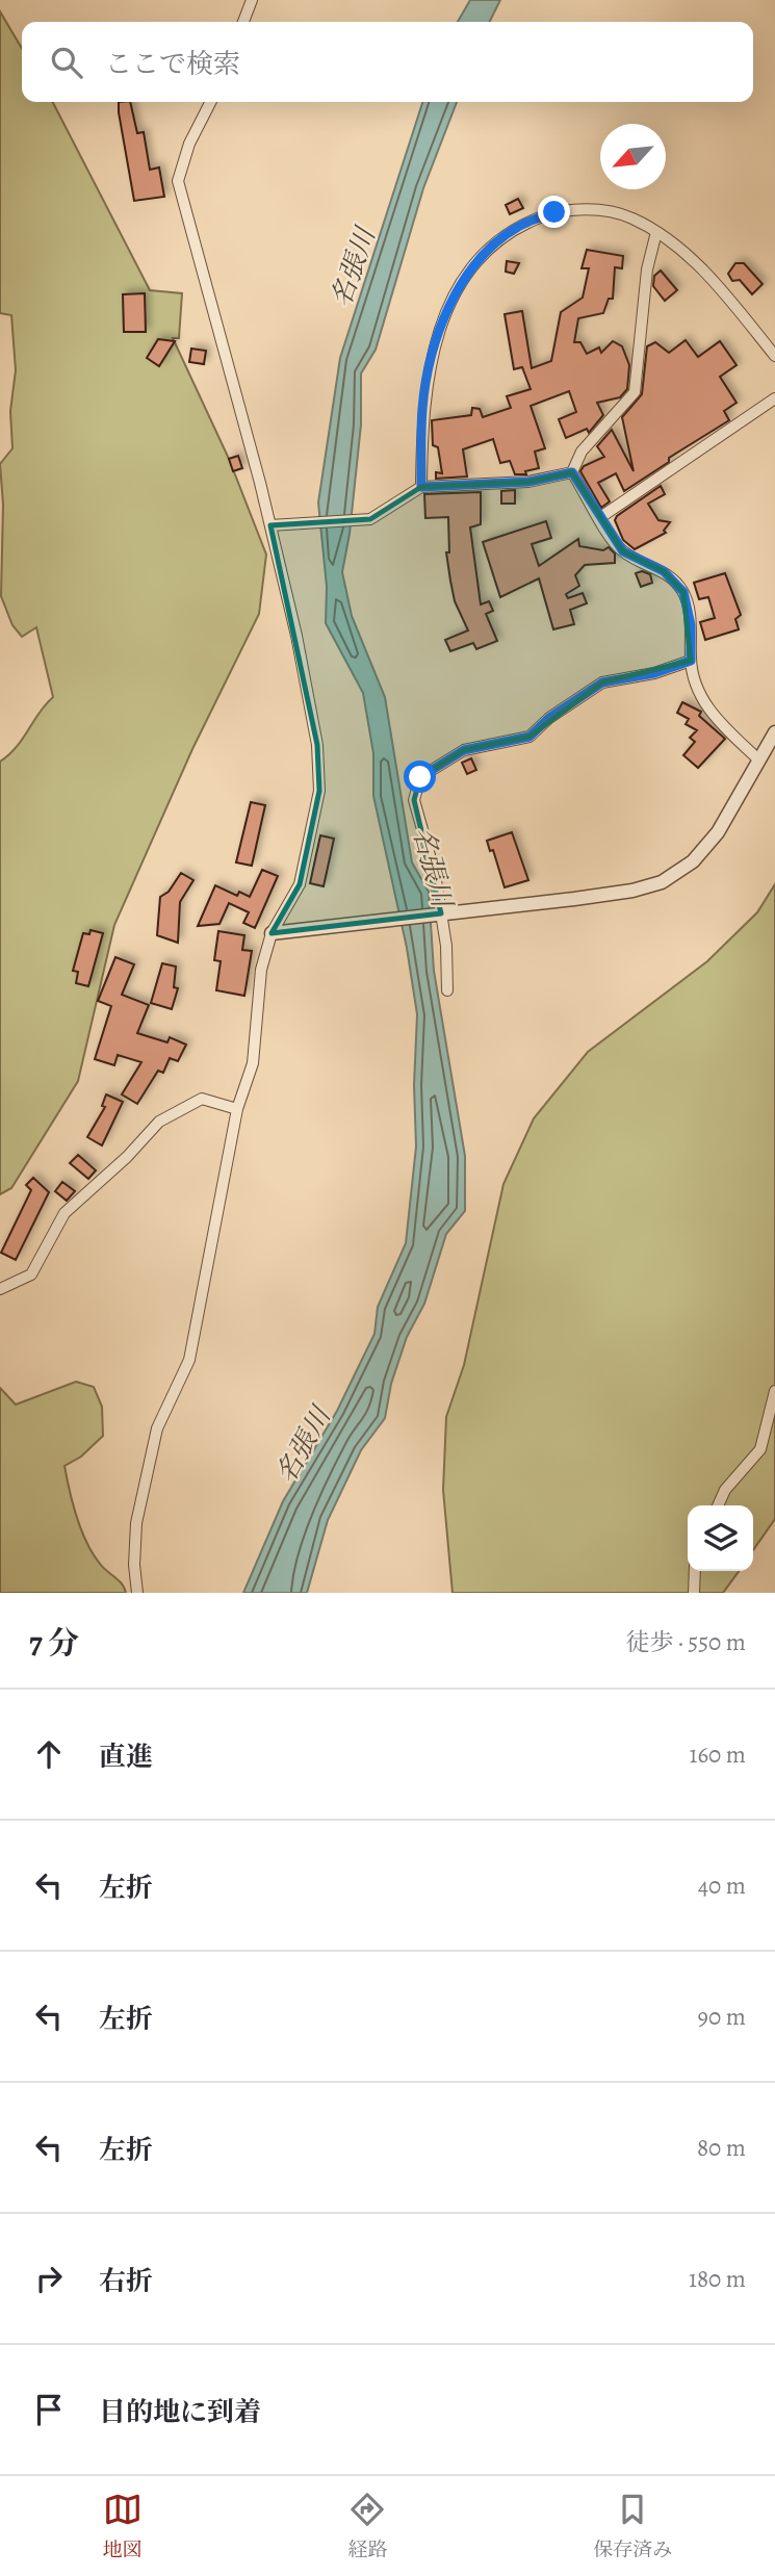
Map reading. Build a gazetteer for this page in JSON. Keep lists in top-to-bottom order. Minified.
{"water":["名張川"],"north":"bottom left","page":{"search":"ここで検索","heading":["7 分","徒歩 · 550 m"],"list":[["直進","160 m"],["左折","40 m"],["左折","90 m"],["左折","80 m"],["右折","180 m"],"目的地に到着"],"nav":["地図","経路","保存済み"]}}
